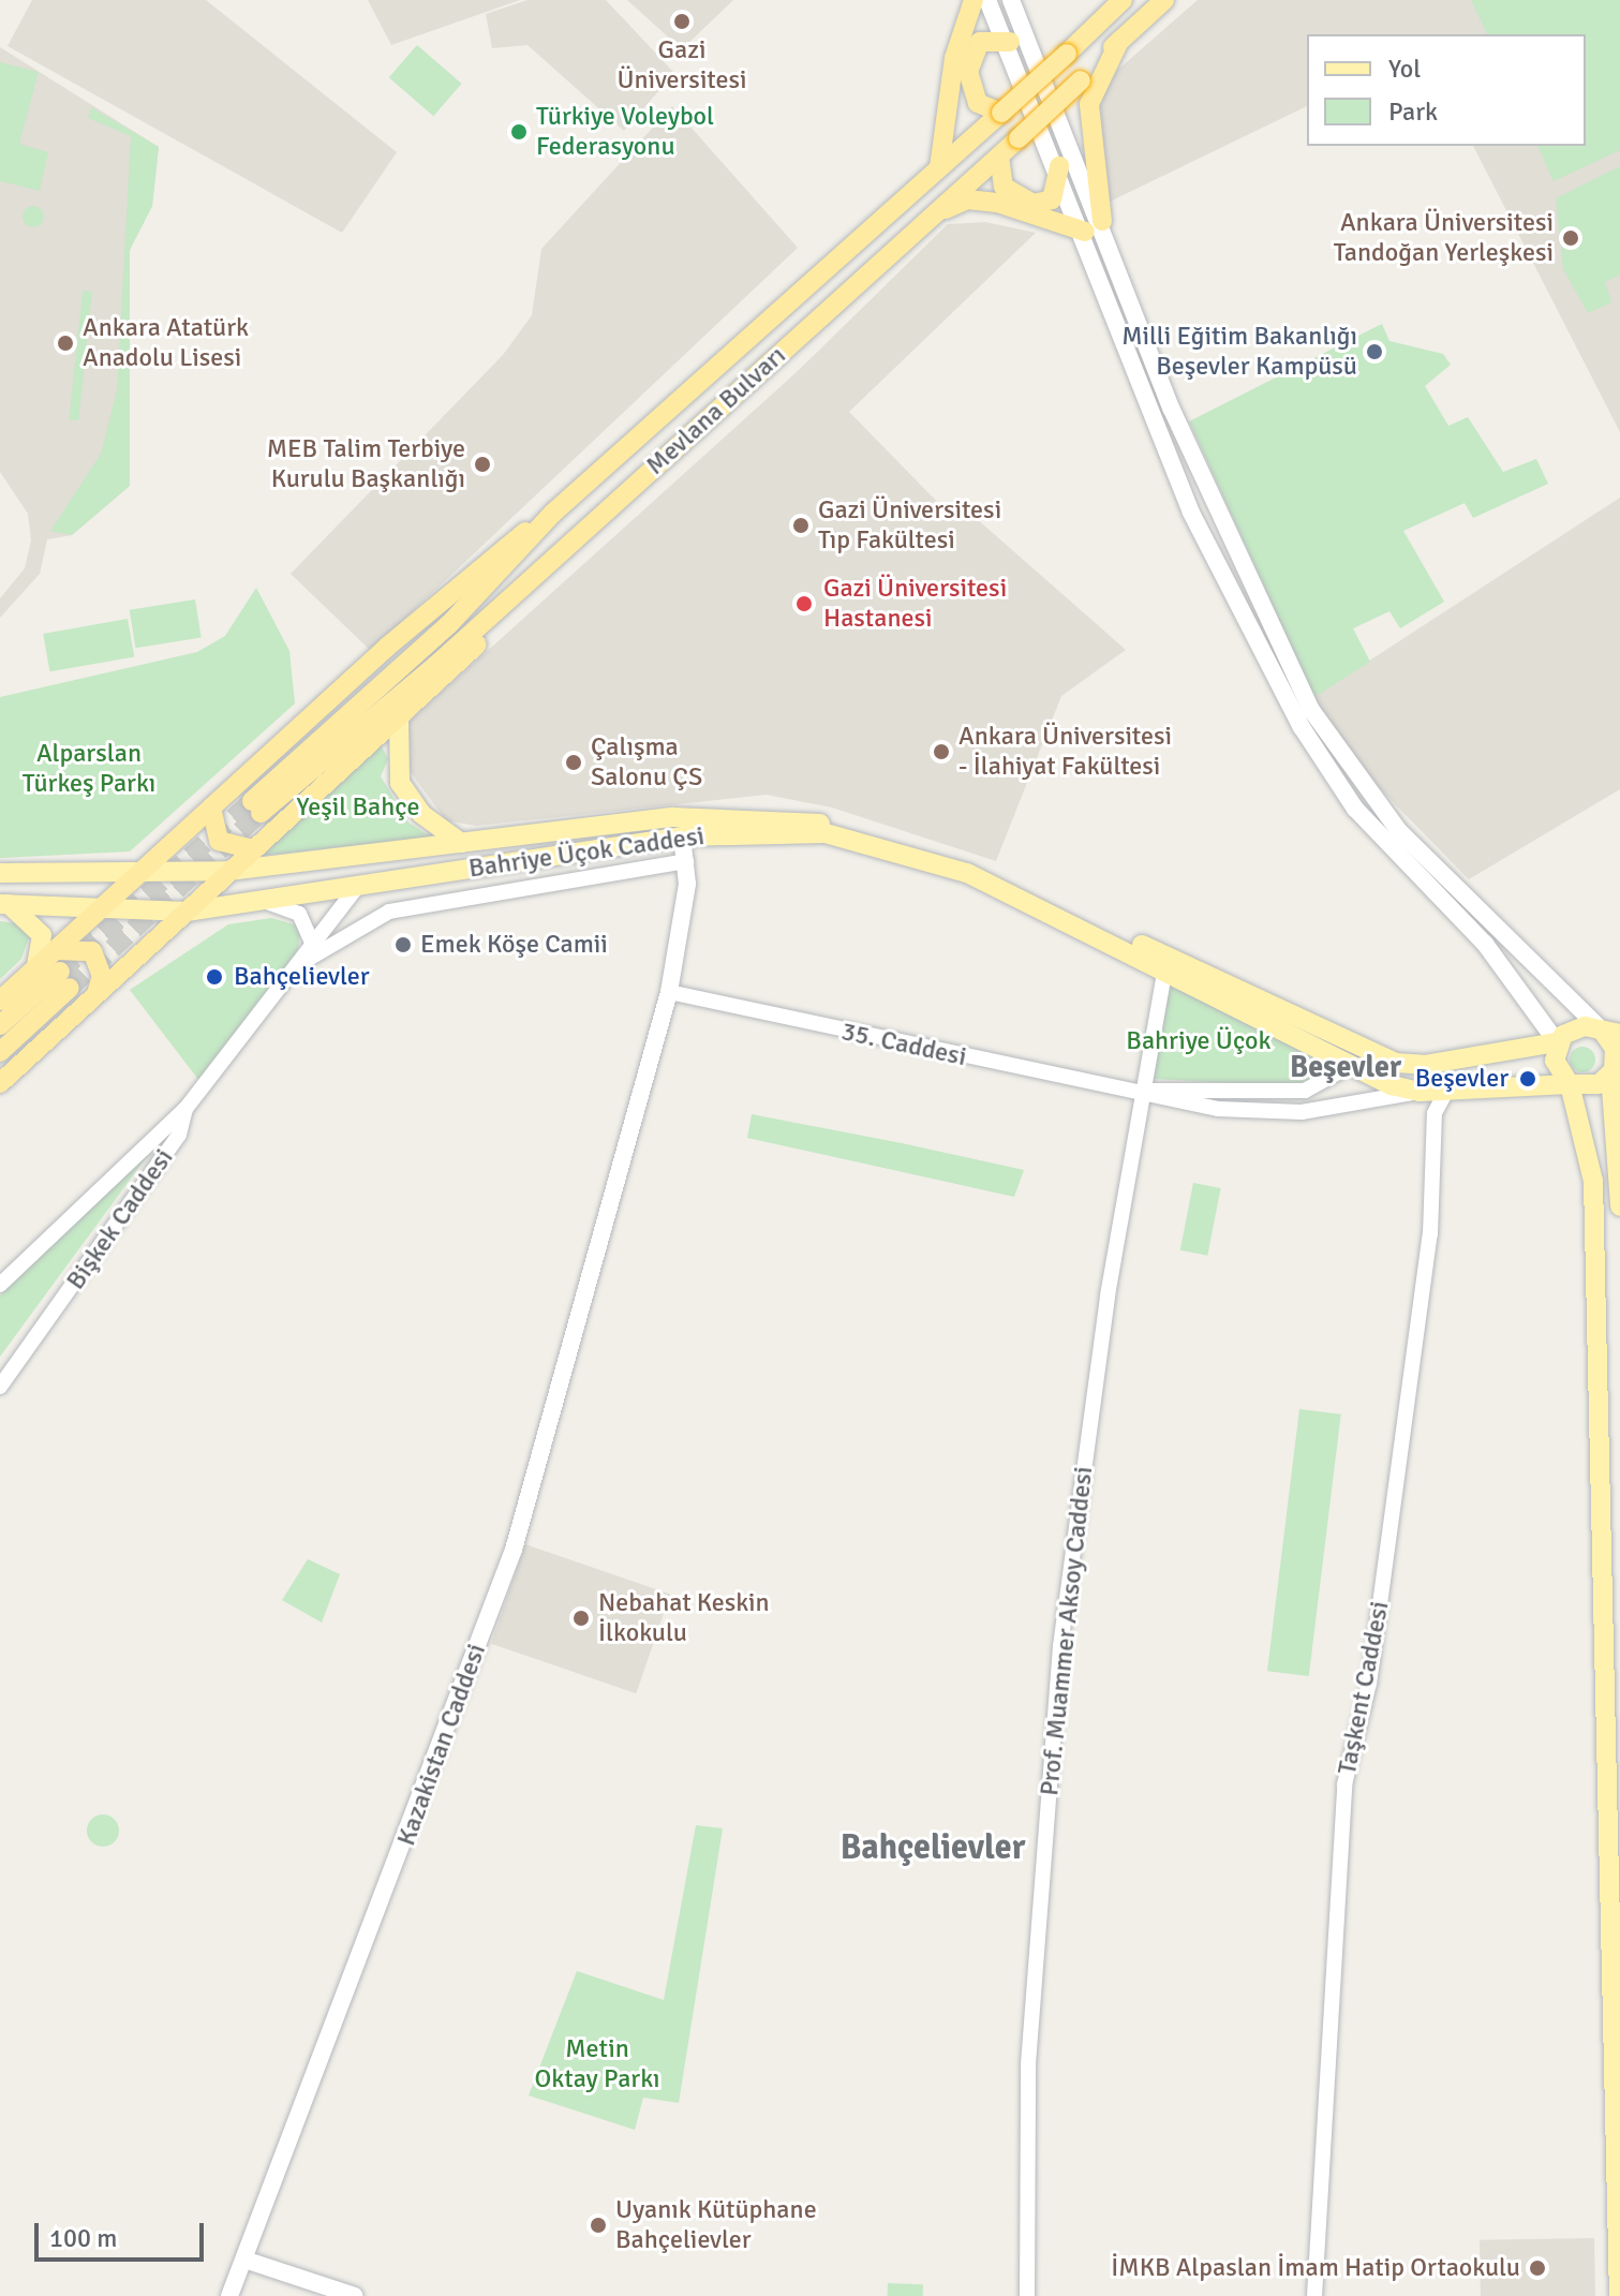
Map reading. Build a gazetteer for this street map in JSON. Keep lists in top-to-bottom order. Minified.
{"streets":{"highway":["Mevlana Bulvarı"],"main road":["Bahriye Üçok Caddesi","Kazakistan Caddesi"],"street":["35. Caddesi","Bişkek Caddesi","Prof. Muammer Aksoy Caddesi","Taşkent Caddesi"]},"crossings":[["Bahriye Üçok Caddesi","Bişkek Caddesi"],["Bahriye Üçok Caddesi","Prof. Muammer Aksoy Caddesi"],["Bahriye Üçok Caddesi","Kazakistan Caddesi"],["35. Caddesi","Prof. Muammer Aksoy Caddesi"],["35. Caddesi","Kazakistan Caddesi"]],"districts":["Beşevler","Bahçelievler"],"parks":["Alparslan Türkeş Parkı","Yeşil Bahçe","Bahriye Üçok","Metin Oktay Parkı"],"places":["Gazi Üniversitesi","Türkiye Voleybol Federasyonu","Ankara Üniversitesi Tandoğan Yerleşkesi","Ankara Atatürk Anadolu Lisesi","Milli Eğitim Bakanlığı Beşevler Kampüsü","MEB Talim Terbiye Kurulu Başkanlığı","Gazi Üniversitesi Tıp Fakültesi","Gazi Üniversitesi Hastanesi","Ankara Üniversitesi - İlahiyat Fakültesi","Çalışma Salonu ÇS","Emek Köşe Camii","Bahçelievler","Beşevler","Nebahat Keskin İlkokulu","Uyanık Kütüphane Bahçelievler","İMKB Alpaslan İmam Hatip Ortaokulu"],"legend":["Yol","Park"],"scale_bar":"100 m"}
